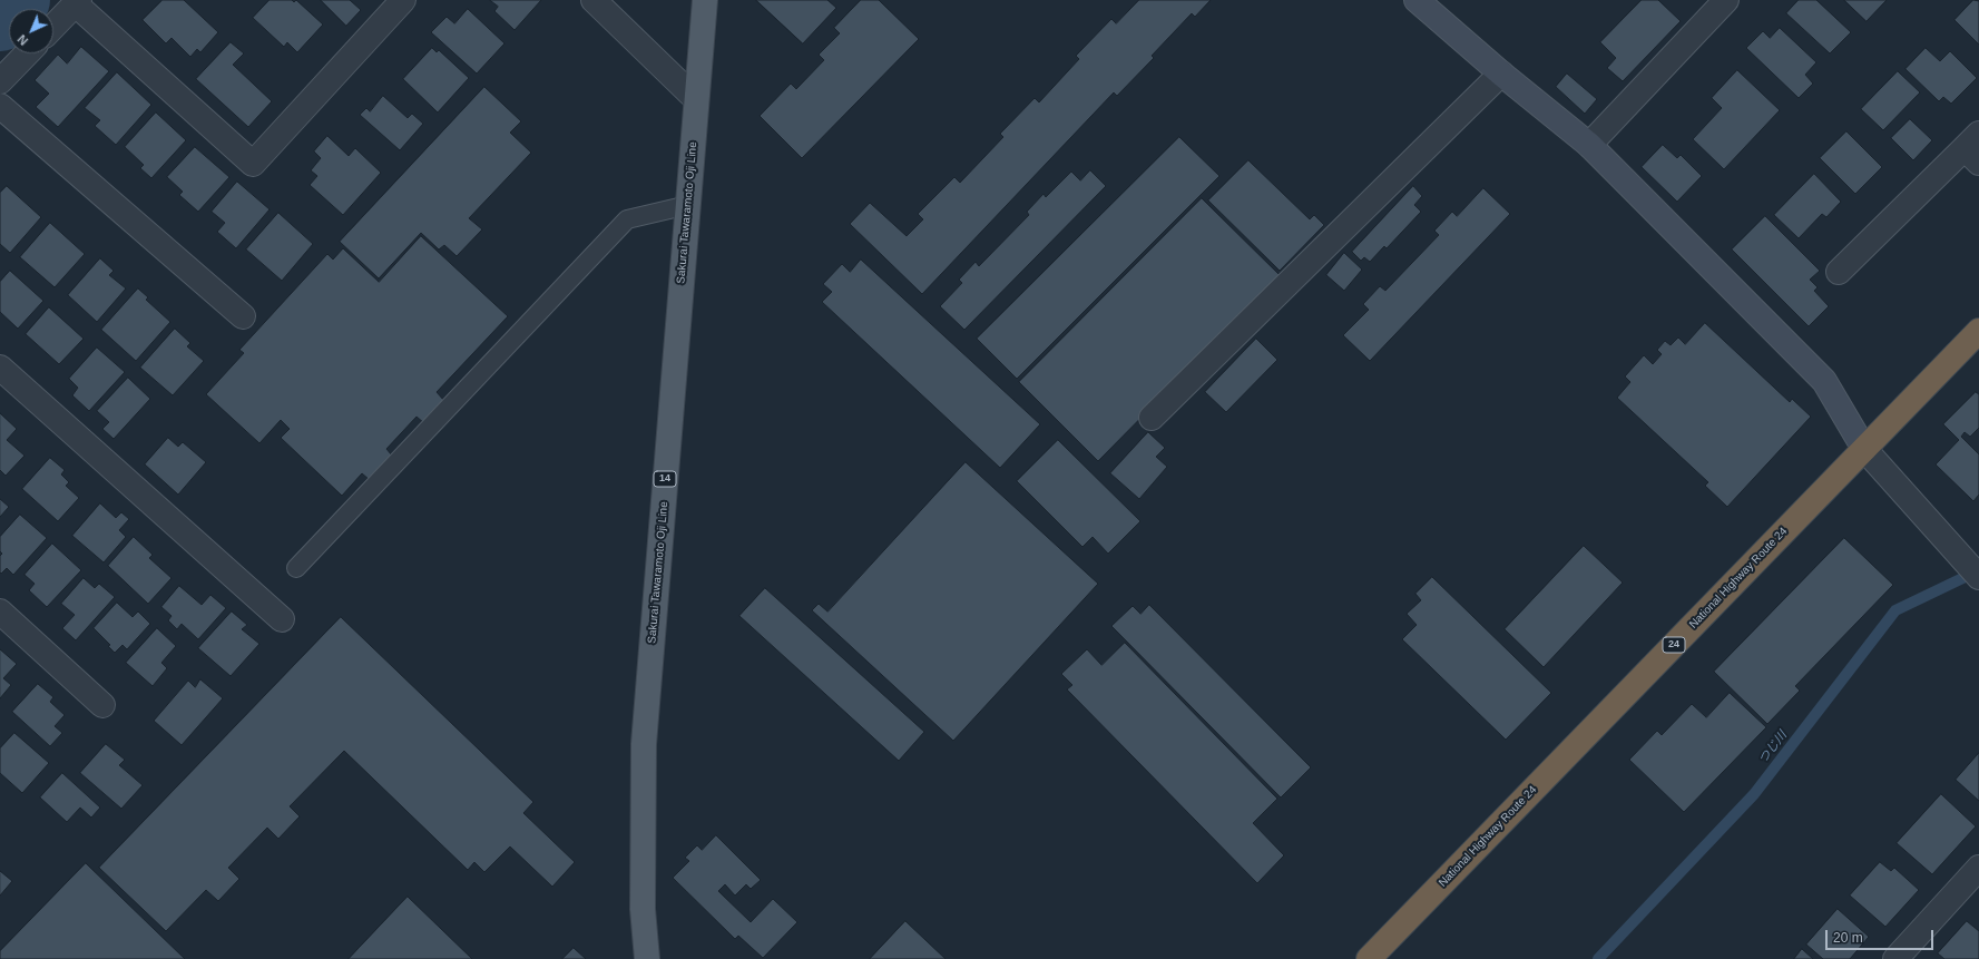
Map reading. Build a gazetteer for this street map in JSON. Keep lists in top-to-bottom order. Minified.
{"streets":{"highway":["National Highway Route 24","24"],"main road":["Sakurai Tawaramoto Oji Line","14"]},"water":["つじ川"],"scale_bar":"20 m","north":"bottom left"}
